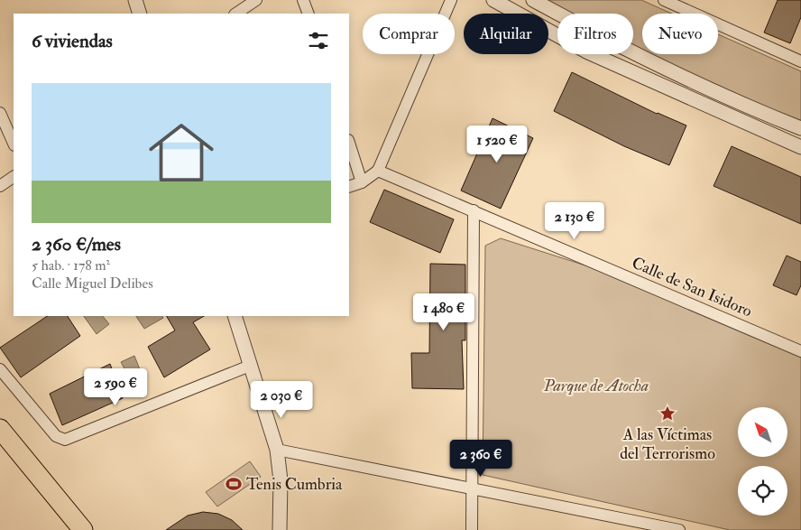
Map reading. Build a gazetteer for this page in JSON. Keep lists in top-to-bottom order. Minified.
{"streets":{"street":["Calle de San Isidoro"]},"parks":["Parque de Atocha"],"places":{"place":["A las Víctimas del Terrorismo"],"sports":["Tenis Cumbria"]},"north":"top left","page":{"chip":["Comprar","Alquilar","Filtros","Nuevo"],"heading":"6 viviendas","list":[{"name":"2 360 €/mes","note":"5 hab. · 178 m² · Calle Miguel Delibes"}],"price":["1 520 €","2 130 €","1 480 €","2 590 €","2 030 €","2 360 €"]}}
